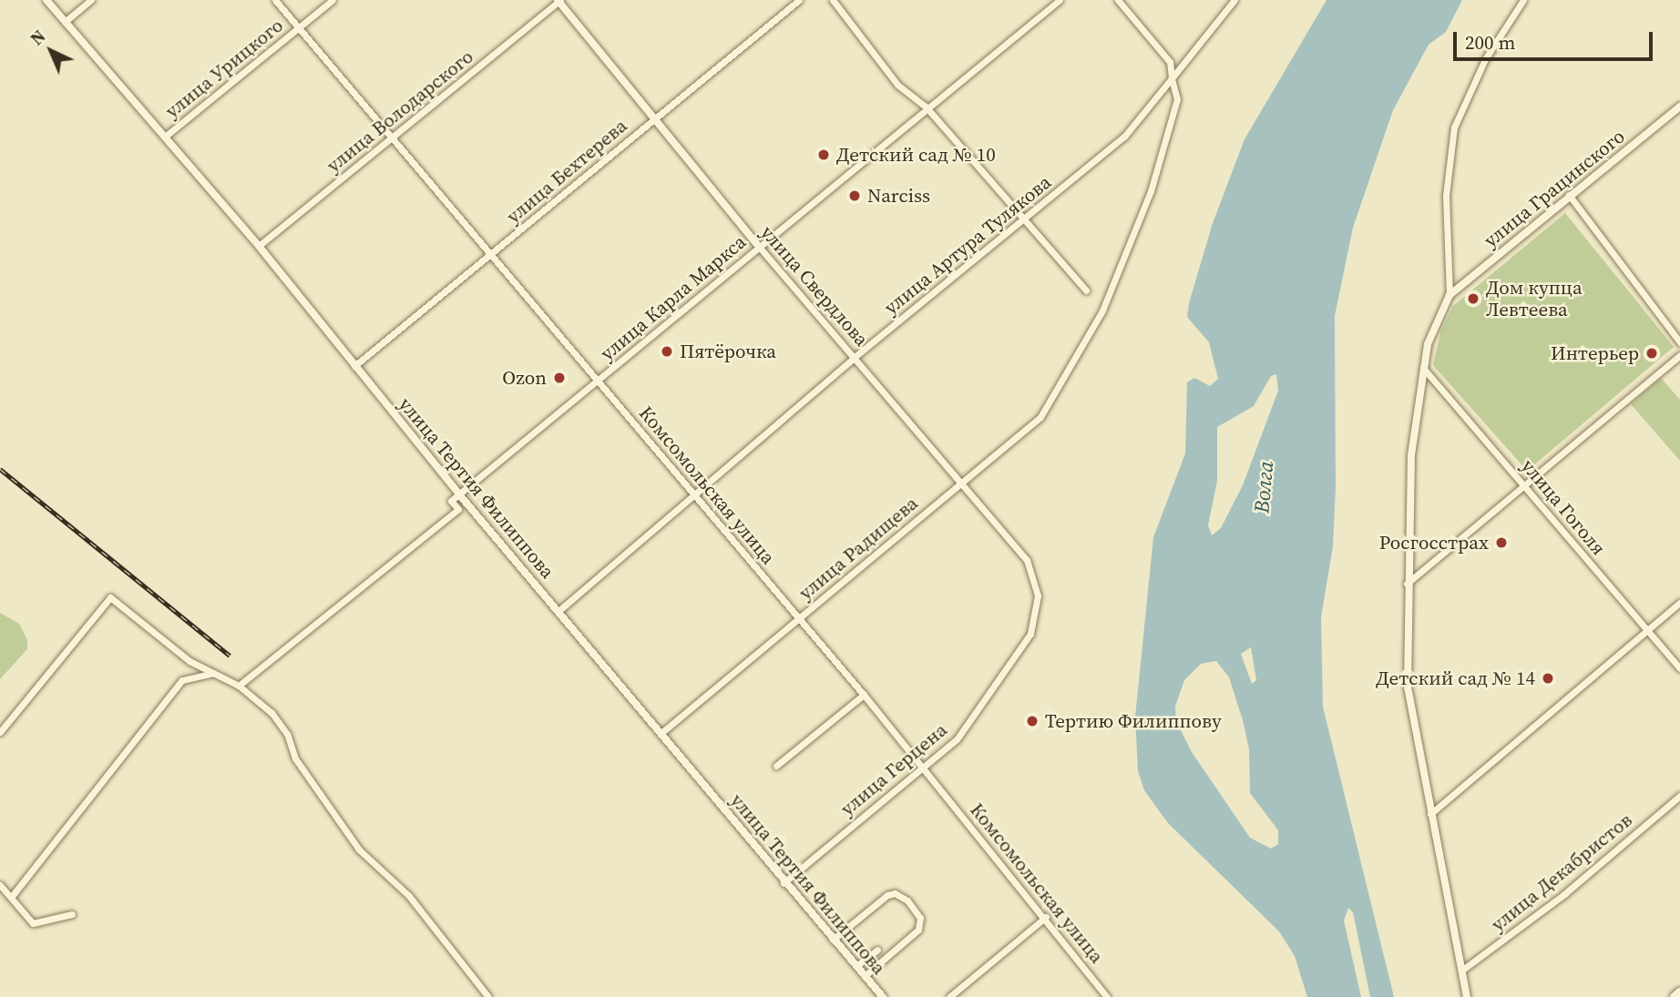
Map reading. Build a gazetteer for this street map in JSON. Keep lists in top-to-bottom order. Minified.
{"streets":{"street":["улица Урицкого","улица Володарского","улица Бехтерева","улица Грацинского","улица Артура Тулякова","улица Свердлова","улица Карла Маркса","Комсомольская улица","улица Тертия Филиппова","улица Гоголя","улица Радищева","улица Герцена","улица Декабристов"]},"crossings":[["улица Урицкого","Комсомольская улица"],["улица Урицкого","улица Тертия Филиппова"],["улица Володарского","улица Свердлова"],["улица Володарского","Комсомольская улица"],["улица Володарского","улица Тертия Филиппова"],["улица Бехтерева","улица Свердлова"],["улица Бехтерева","Комсомольская улица"],["улица Бехтерева","улица Тертия Филиппова"],["улица Артура Тулякова","улица Свердлова"],["улица Артура Тулякова","Комсомольская улица"],["улица Артура Тулякова","улица Тертия Филиппова"],["улица Артура Тулякова","улица Радищева"],["улица Свердлова","улица Карла Маркса"],["улица Свердлова","улица Радищева"],["улица Свердлова","улица Герцена"],["улица Карла Маркса","Комсомольская улица"],["улица Карла Маркса","улица Тертия Филиппова"],["Комсомольская улица","улица Радищева"],["Комсомольская улица","улица Герцена"],["улица Тертия Филиппова","улица Радищева"],["улица Тертия Филиппова","улица Герцена"]],"water":["Волга"],"places":["Детский сад № 10","Narciss","Дом купца Левтеева","Пятёрочка","Интерьер","Ozon","Росгосстрах","Детский сад № 14","Тертию Филиппову"],"scale_bar":"200 m","north":"top left"}
